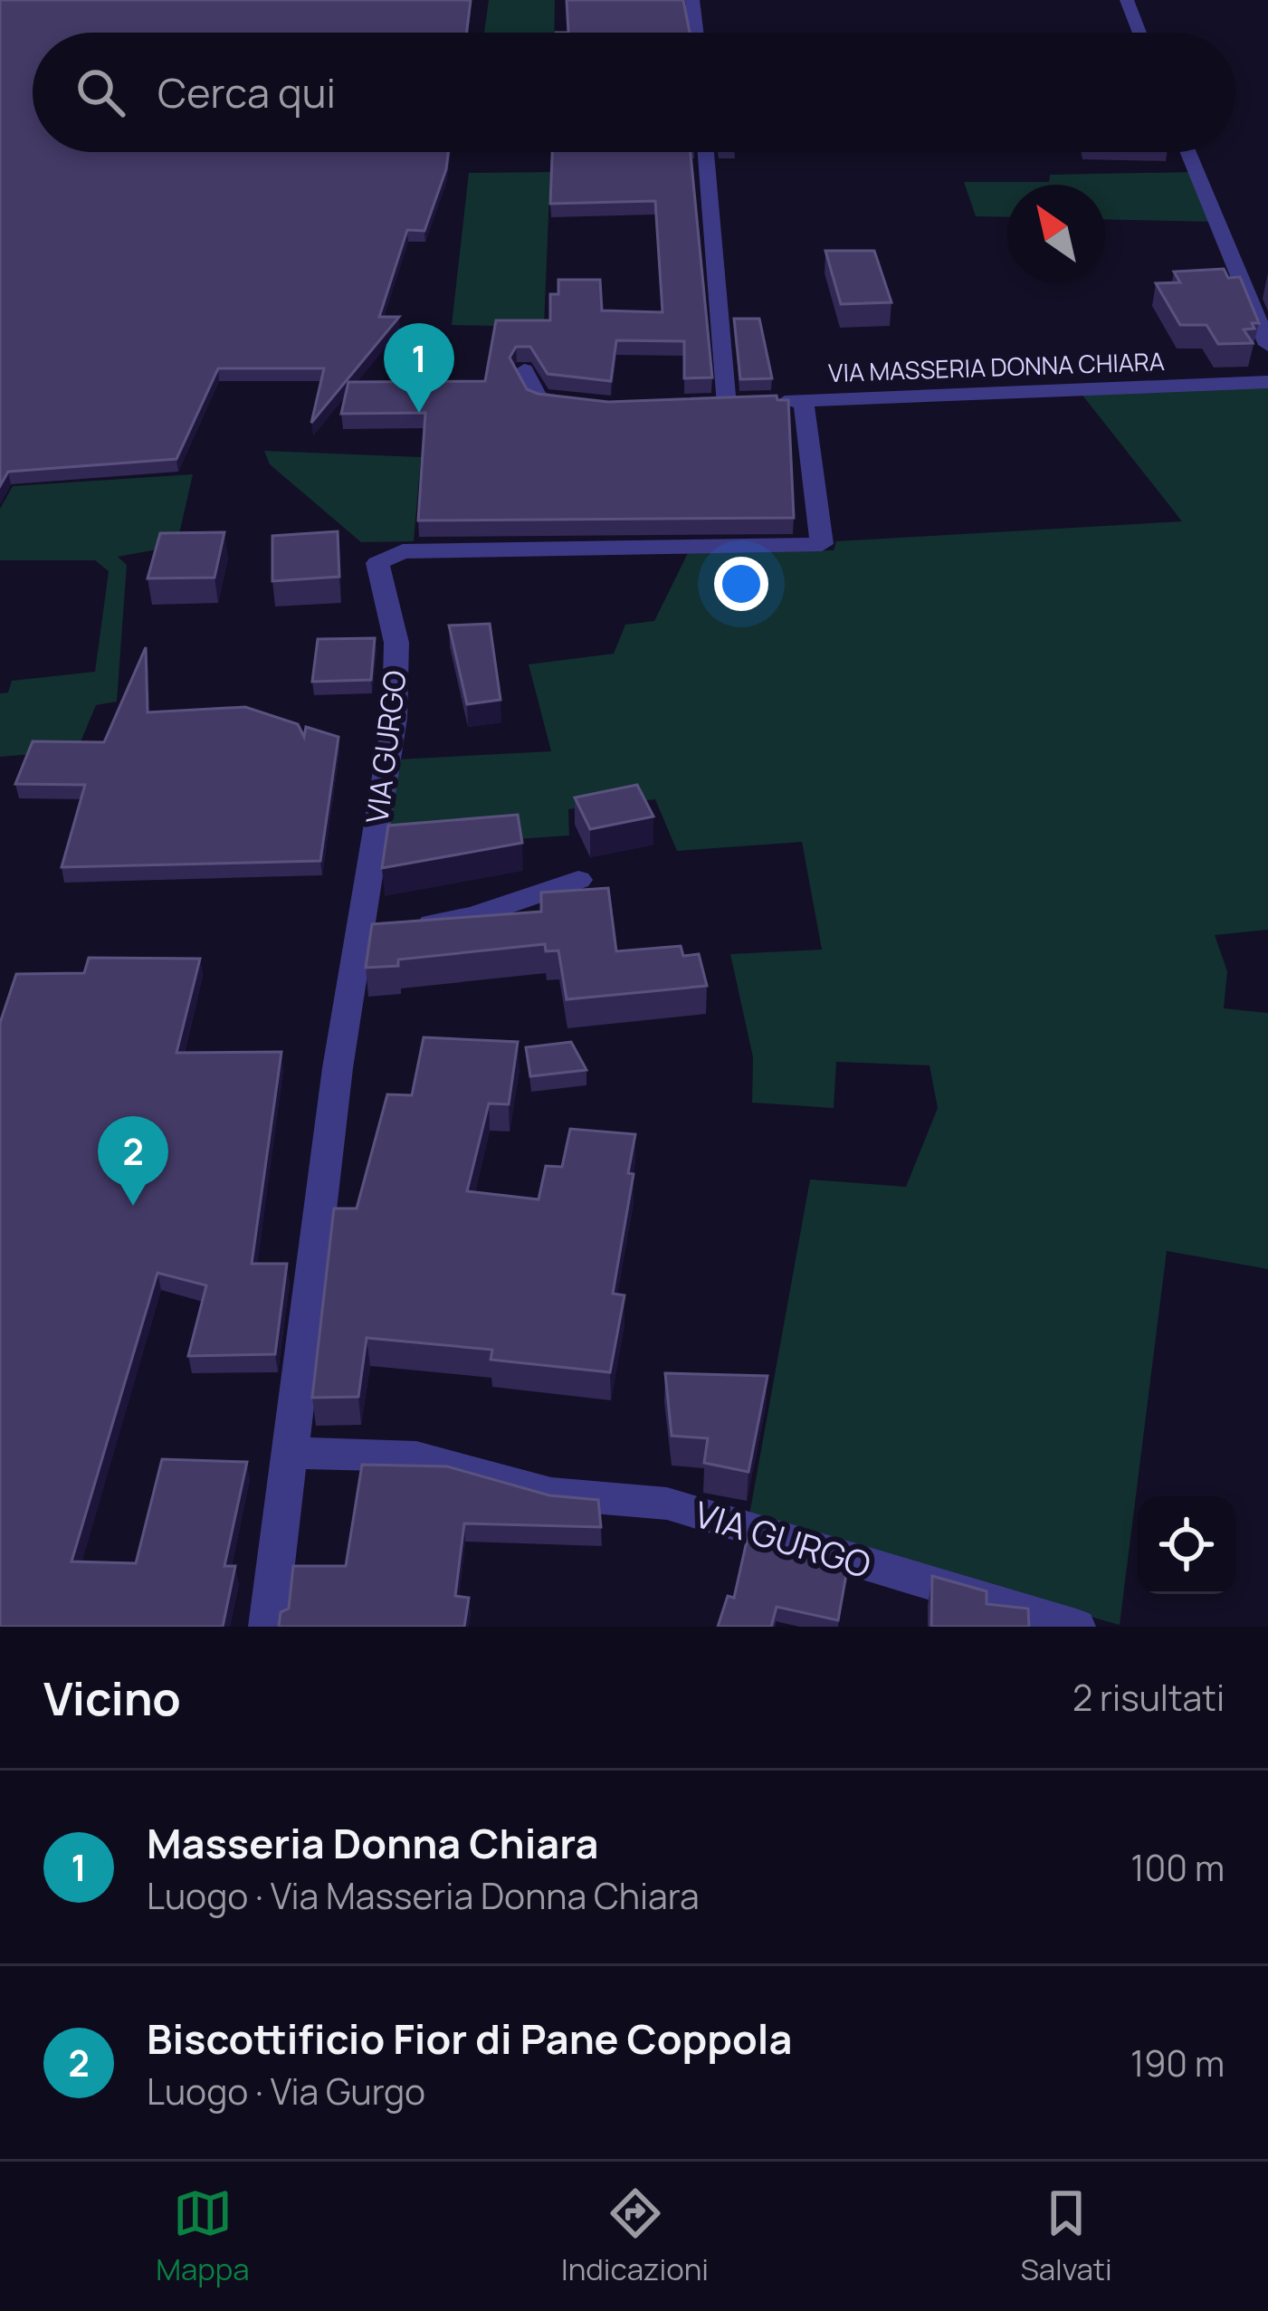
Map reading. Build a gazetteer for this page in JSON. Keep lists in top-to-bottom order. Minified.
{"streets":{"street":["VIA MASSERIA DONNA CHIARA","VIA GURGO"]},"crossings":[["VIA MASSERIA DONNA CHIARA","VIA GURGO"]],"north":"top left","page":{"search":"Cerca qui","pins":["1","2"],"heading":["Vicino","2 risultati"],"list":[{"mark":"1","name":"Masseria Donna Chiara","note":"Luogo · Via Masseria Donna Chiara","value":"100 m"},{"mark":"2","name":"Biscottificio Fior di Pane Coppola","note":"Luogo · Via Gurgo","value":"190 m"}],"nav":["Mappa","Indicazioni","Salvati"]}}
